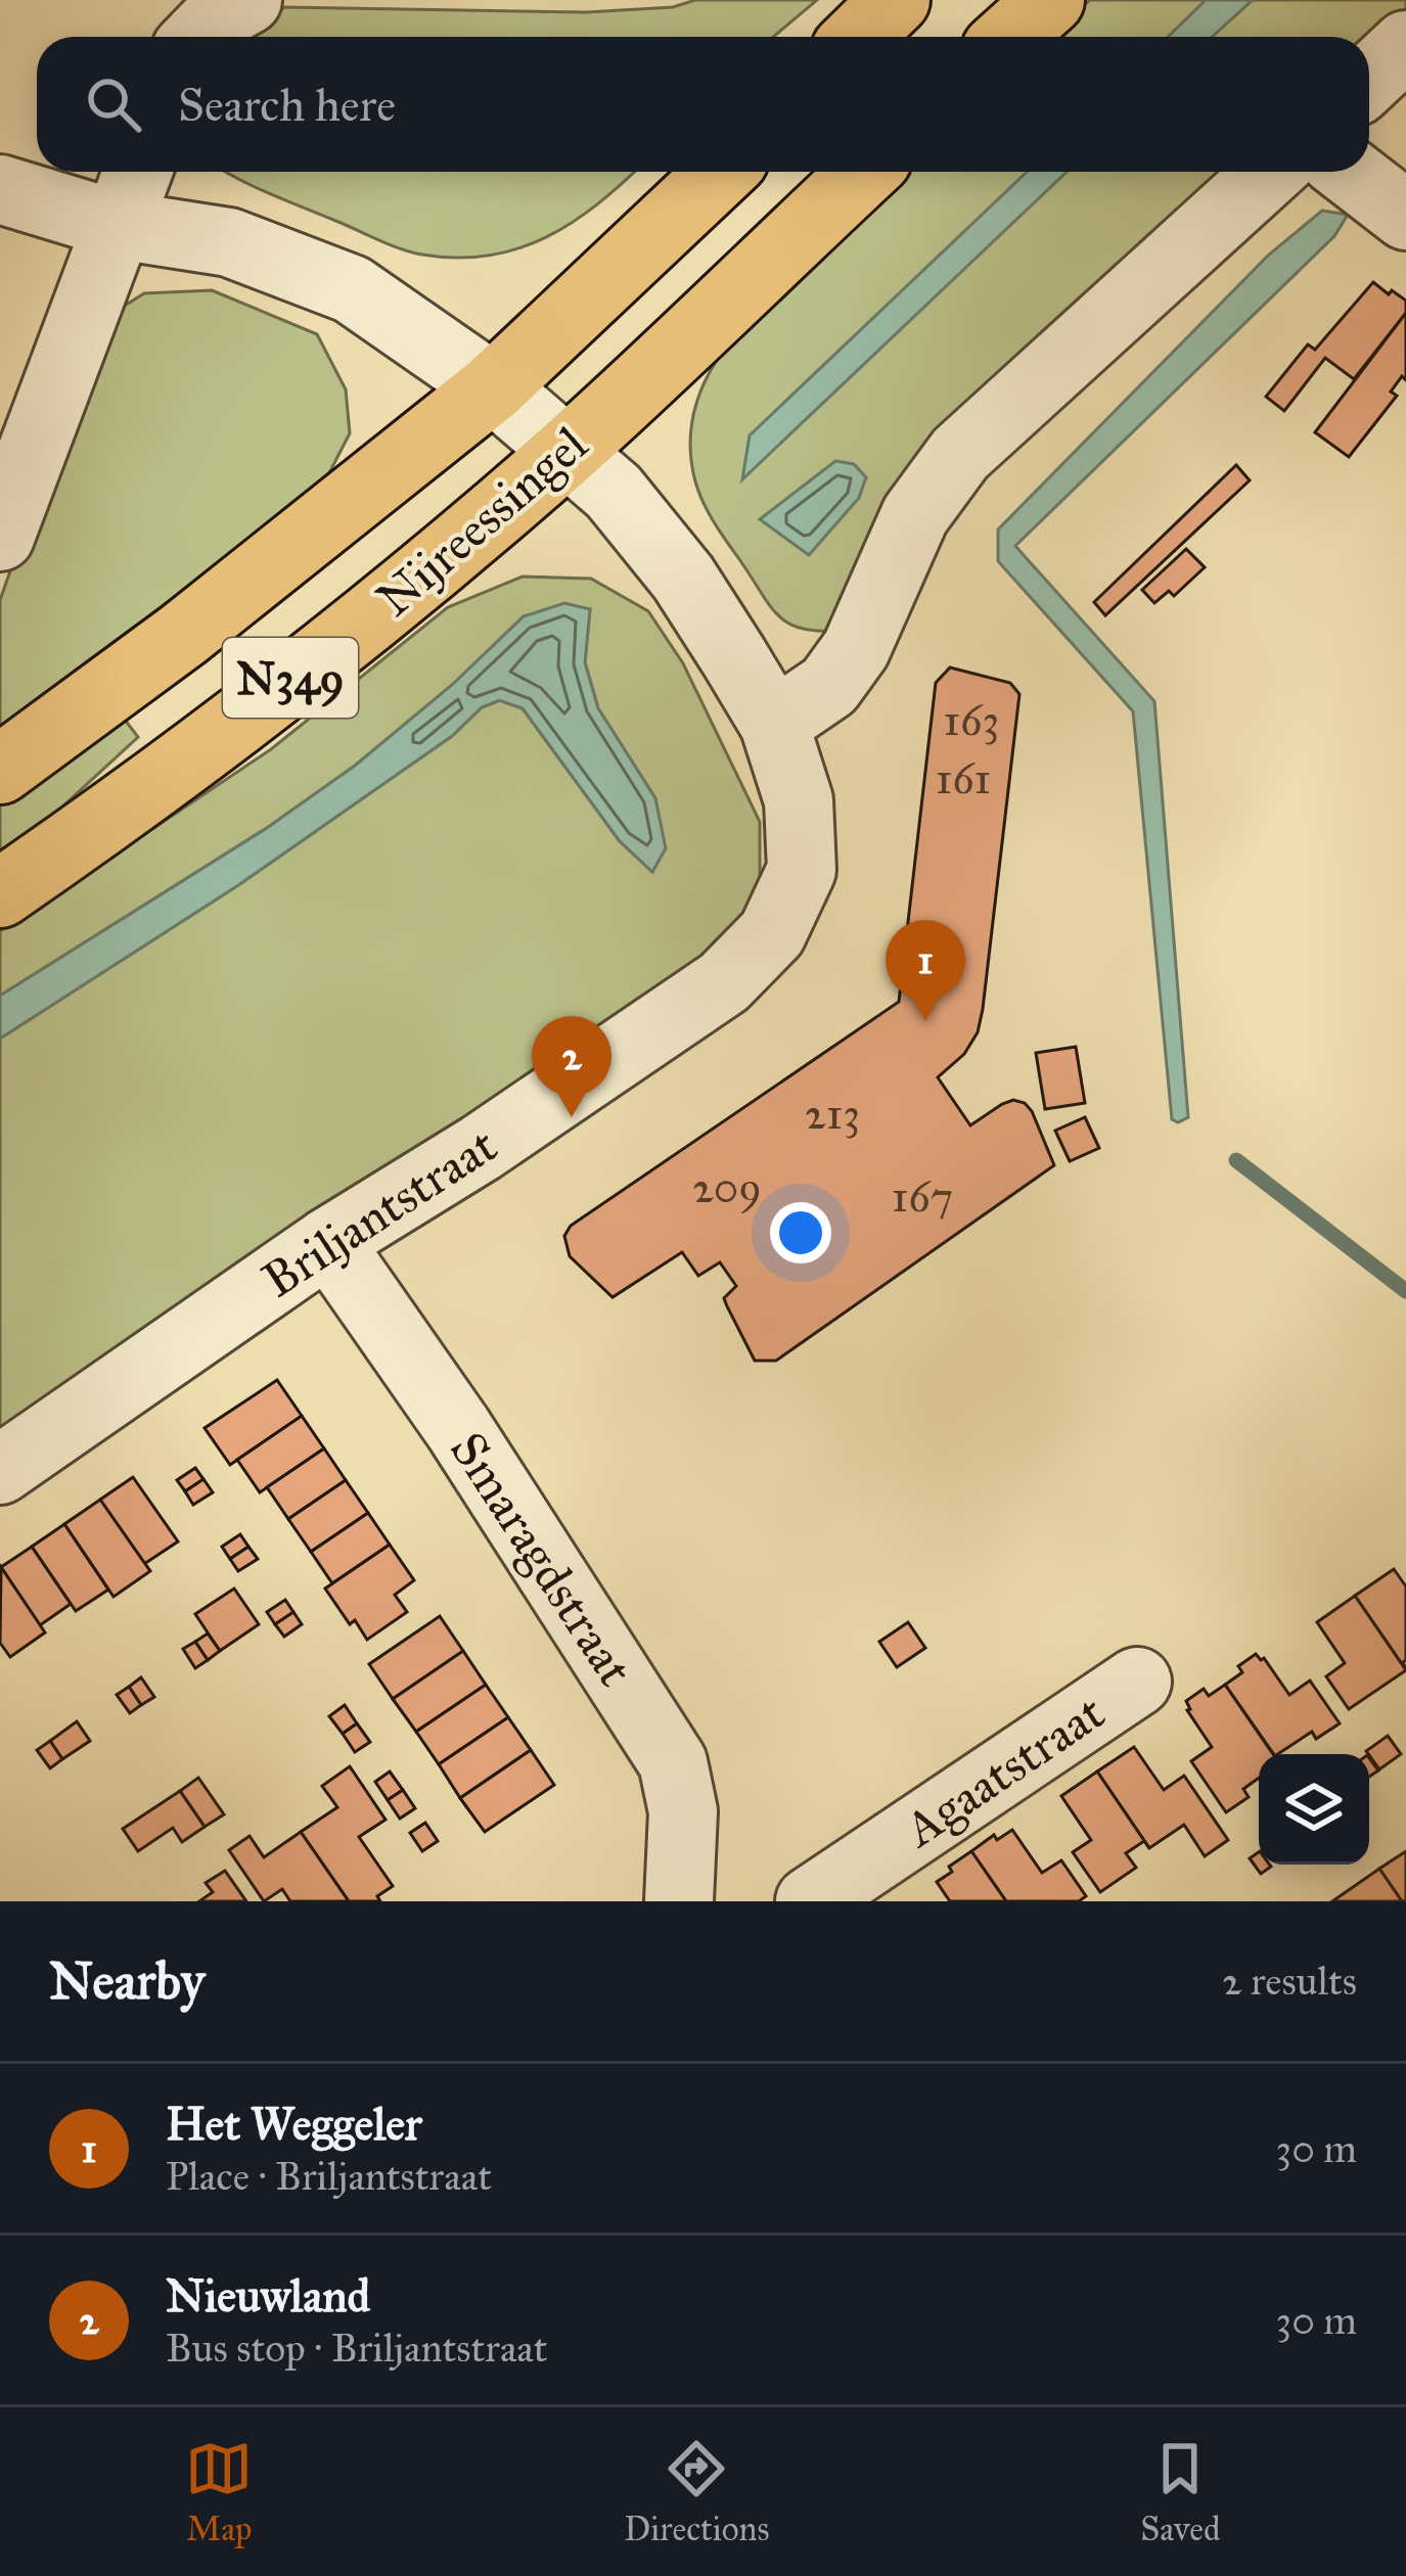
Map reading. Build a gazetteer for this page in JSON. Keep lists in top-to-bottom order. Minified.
{"streets":{"main road":["Nijreessingel","N349"],"street":["Briljantstraat","Smaragdstraat","Agaatstraat"]},"crossings":[["Nijreessingel","Briljantstraat"],["Briljantstraat","Smaragdstraat"]],"house_numbers":["163","161","213","209","167"],"page":{"search":"Search here","pins":["1","2"],"heading":["Nearby","2 results"],"list":[{"mark":"1","name":"Het Weggeler","note":"Place · Briljantstraat","value":"30 m"},{"mark":"2","name":"Nieuwland","note":"Bus stop · Briljantstraat","value":"30 m"}],"nav":["Map","Directions","Saved"]}}
